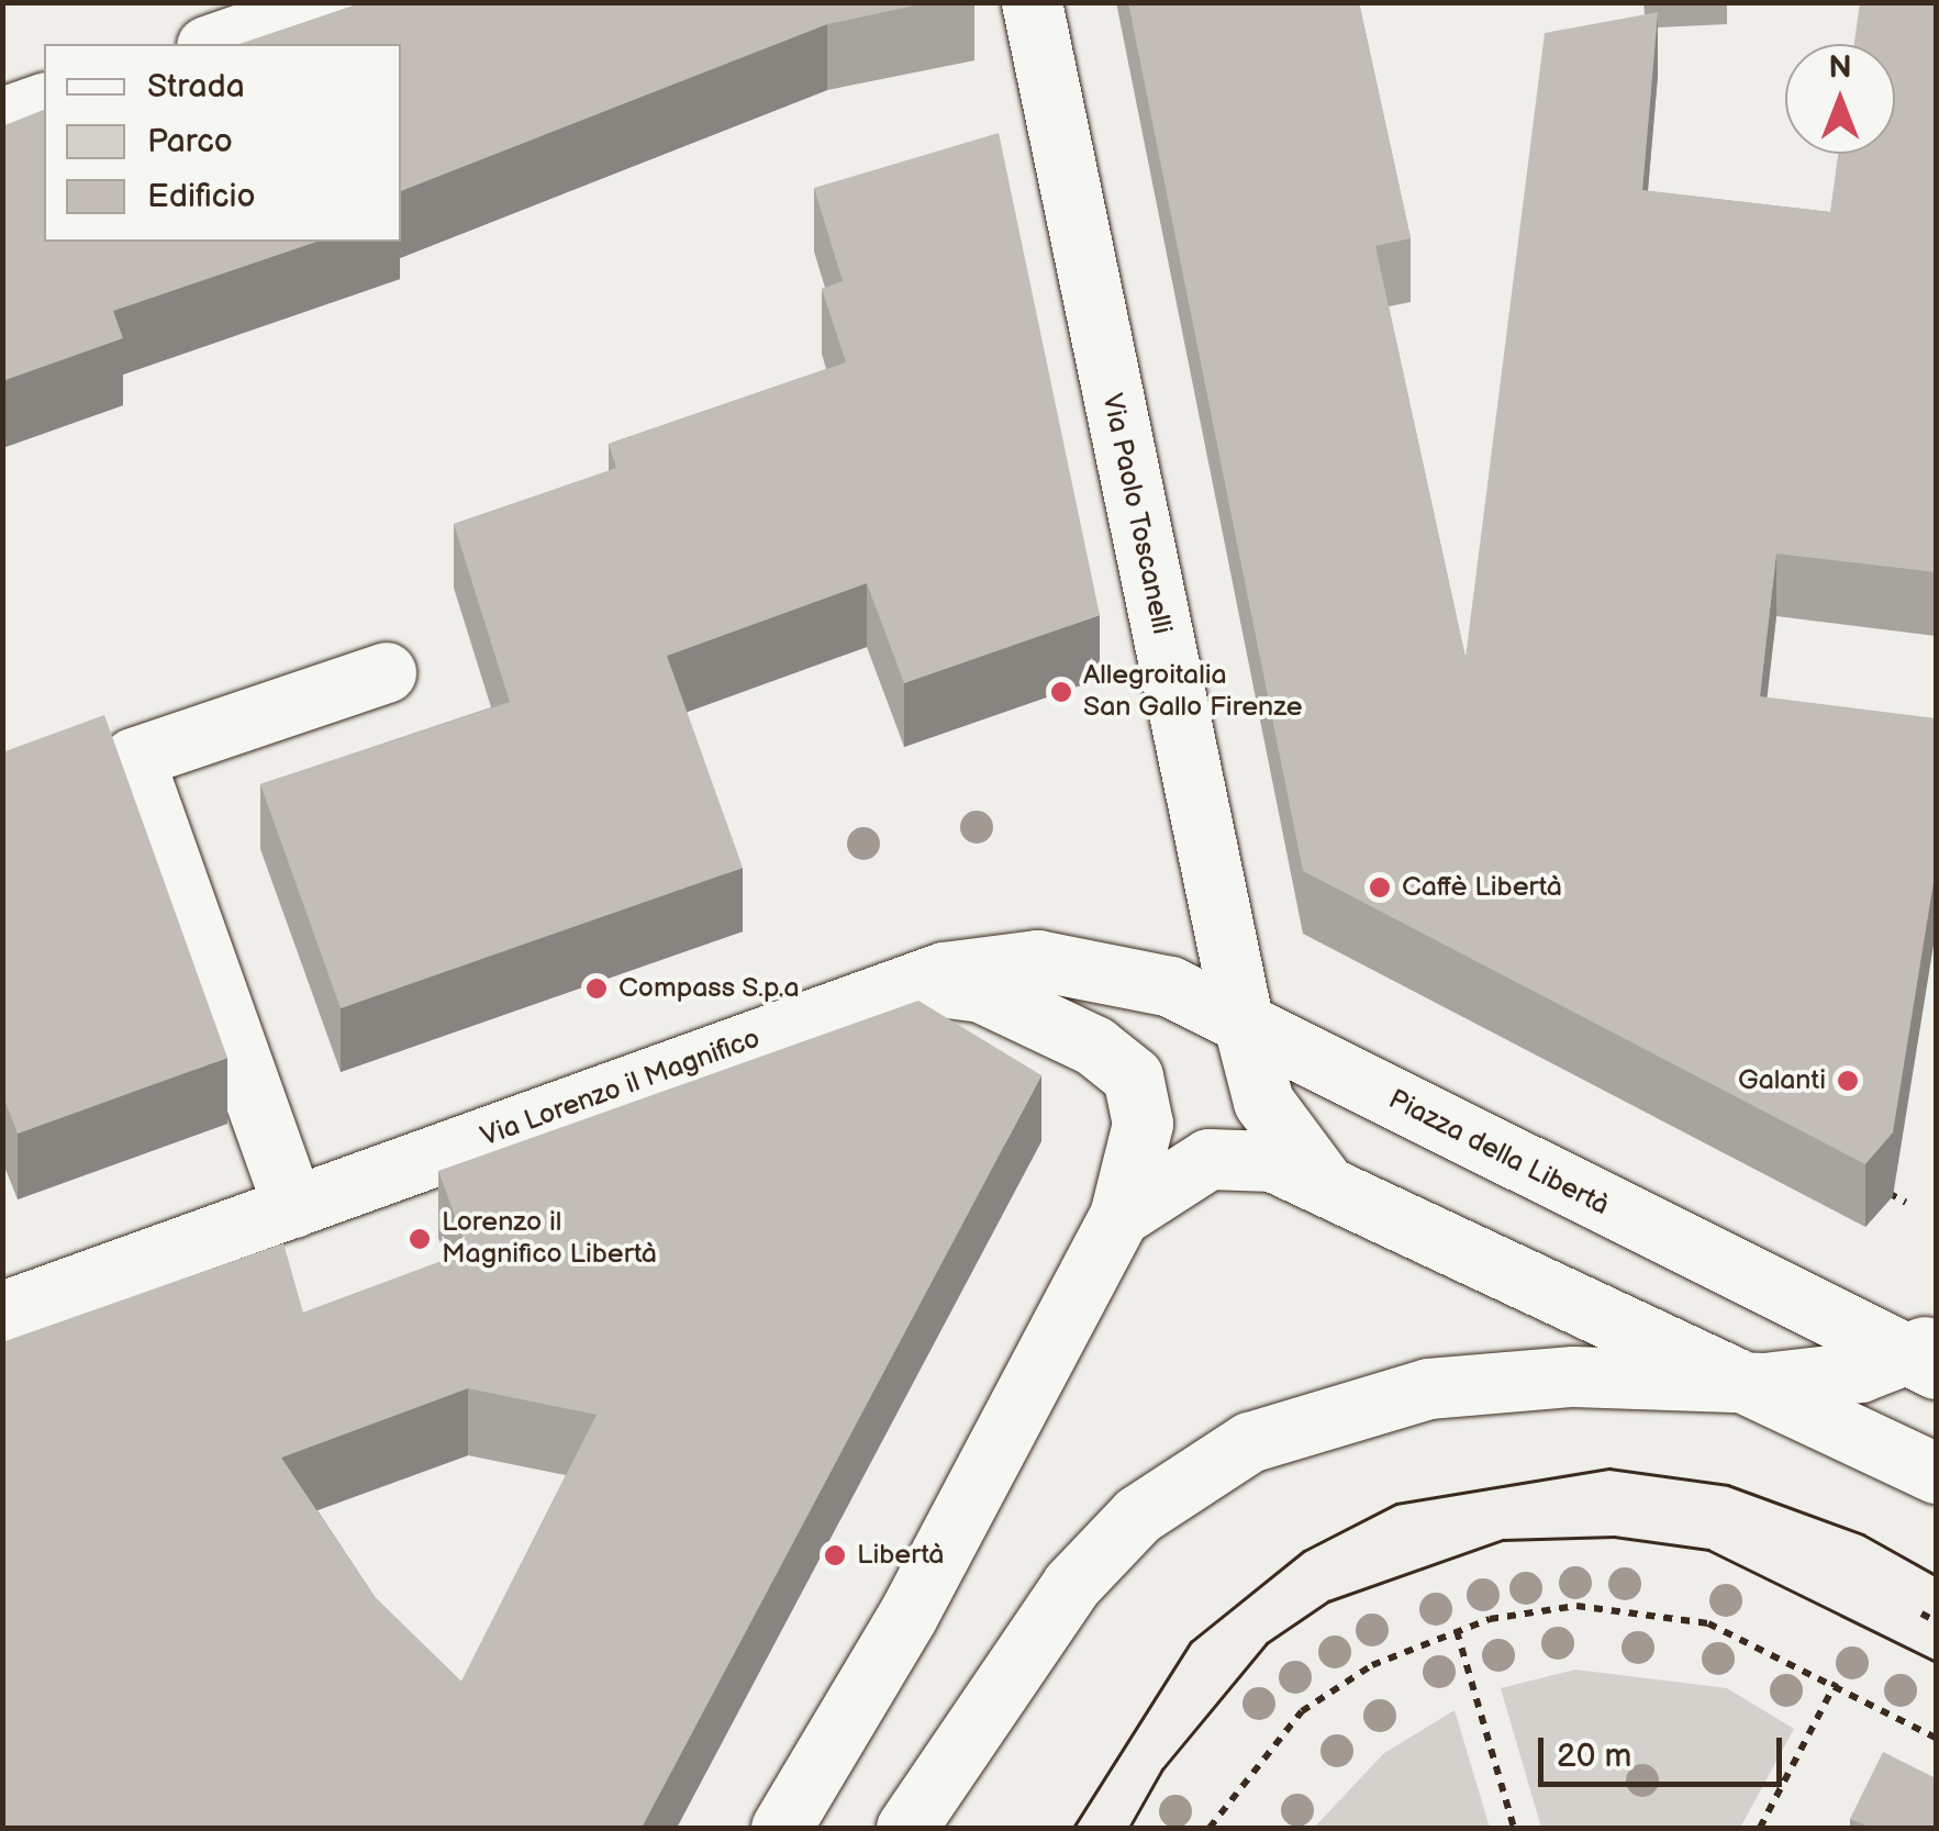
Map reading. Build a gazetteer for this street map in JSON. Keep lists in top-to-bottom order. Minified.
{"streets":{"main road":["Via Paolo Toscanelli","Via Lorenzo il Magnifico","Piazza della Libertà"]},"crossings":[["Via Paolo Toscanelli","Via Lorenzo il Magnifico"],["Via Paolo Toscanelli","Piazza della Libertà"],["Via Lorenzo il Magnifico","Piazza della Libertà"]],"places":["Allegroitalia San Gallo Firenze","Caffè Libertà","Compass S.p.a","Galanti","Lorenzo il Magnifico Libertà","Libertà"],"legend":["Strada","Parco","Edificio"],"scale_bar":"20 m","north":"top"}
